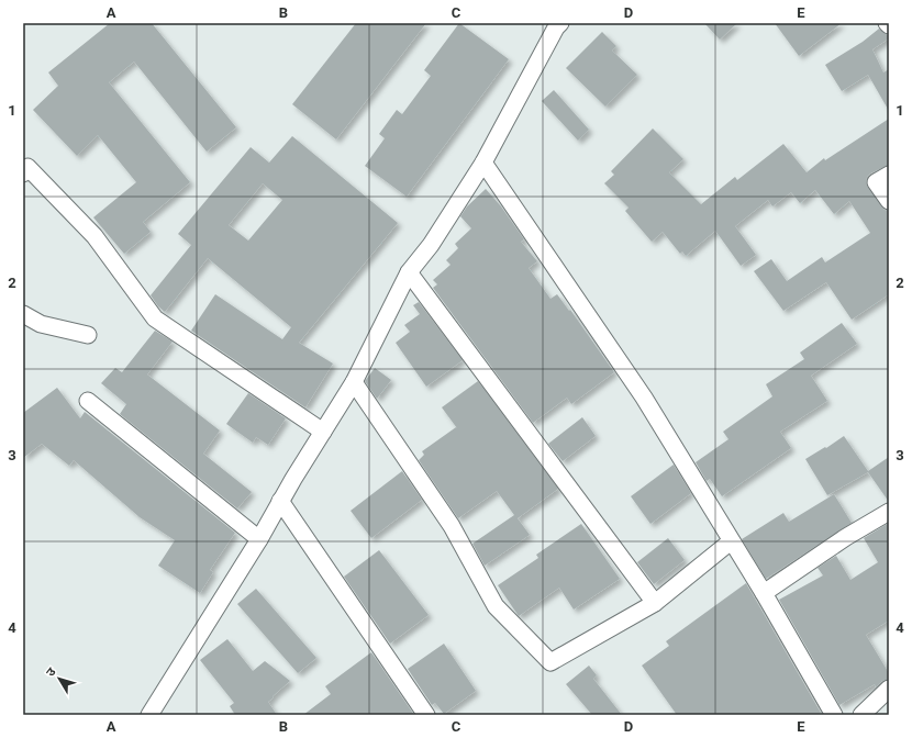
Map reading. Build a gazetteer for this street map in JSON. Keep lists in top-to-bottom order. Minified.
{"north":"top left","grid":{"columns":["A","B","C","D","E"],"rows":["1","2","3","4"]}}
